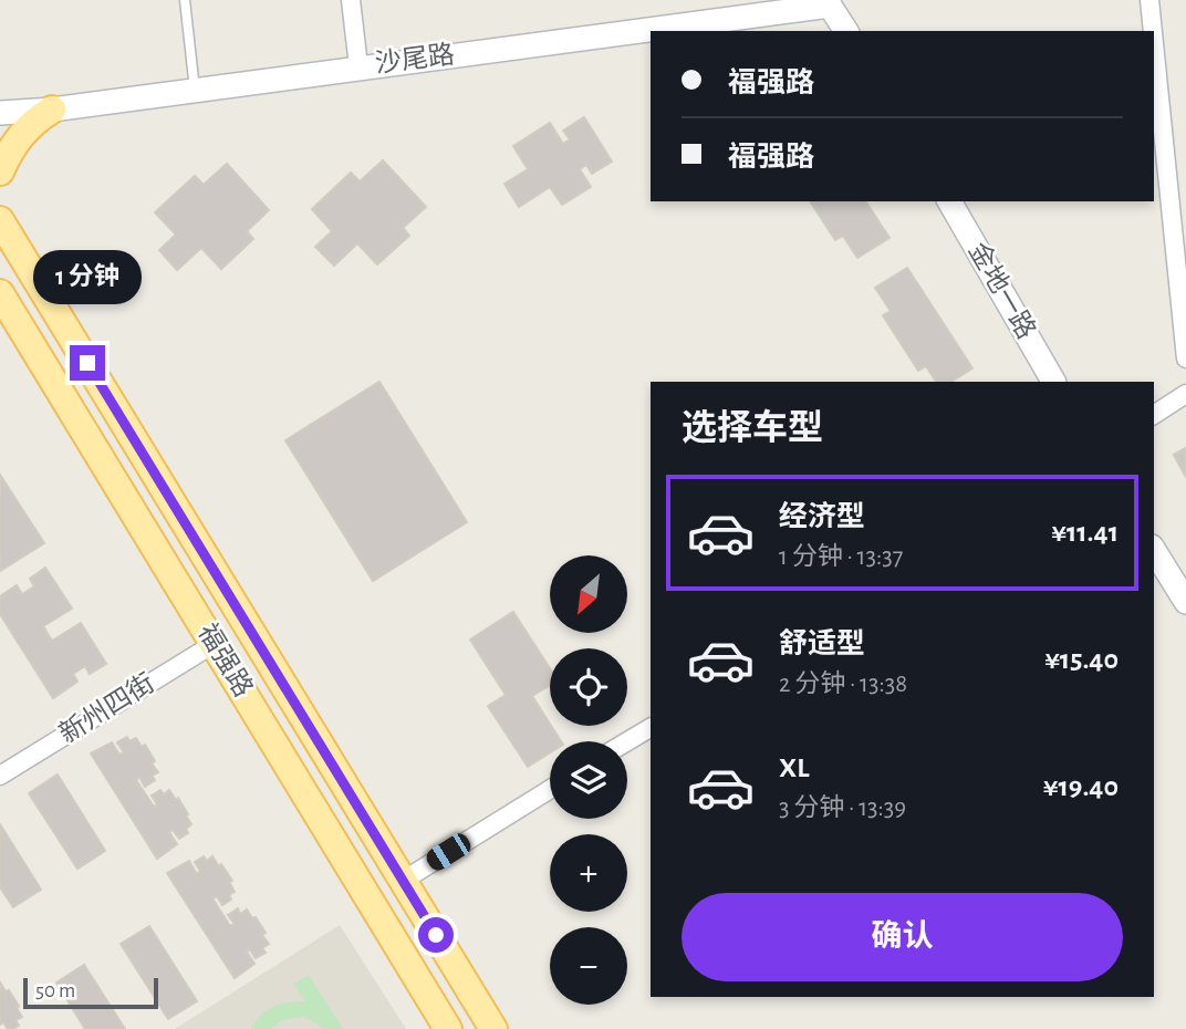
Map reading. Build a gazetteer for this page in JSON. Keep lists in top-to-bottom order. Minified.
{"streets":{"main road":["福强路"],"street":["沙尾路","金地一路","新州四街"]},"crossings":[["福强路","新州四街"]],"scale_bar":"50 m","north":"bottom left","page":{"banner":["福强路","福强路"],"bubble":"1 分钟","heading":"选择车型","list":[{"name":"经济型","note":"1 分钟 · 13:37","value":"¥11.41"},{"name":"舒适型","note":"2 分钟 · 13:38","value":"¥15.40"},{"name":"XL","note":"3 分钟 · 13:39","value":"¥19.40"}],"map_buttons":["+","−"],"buttons":"确认","scale":"50 m"}}
